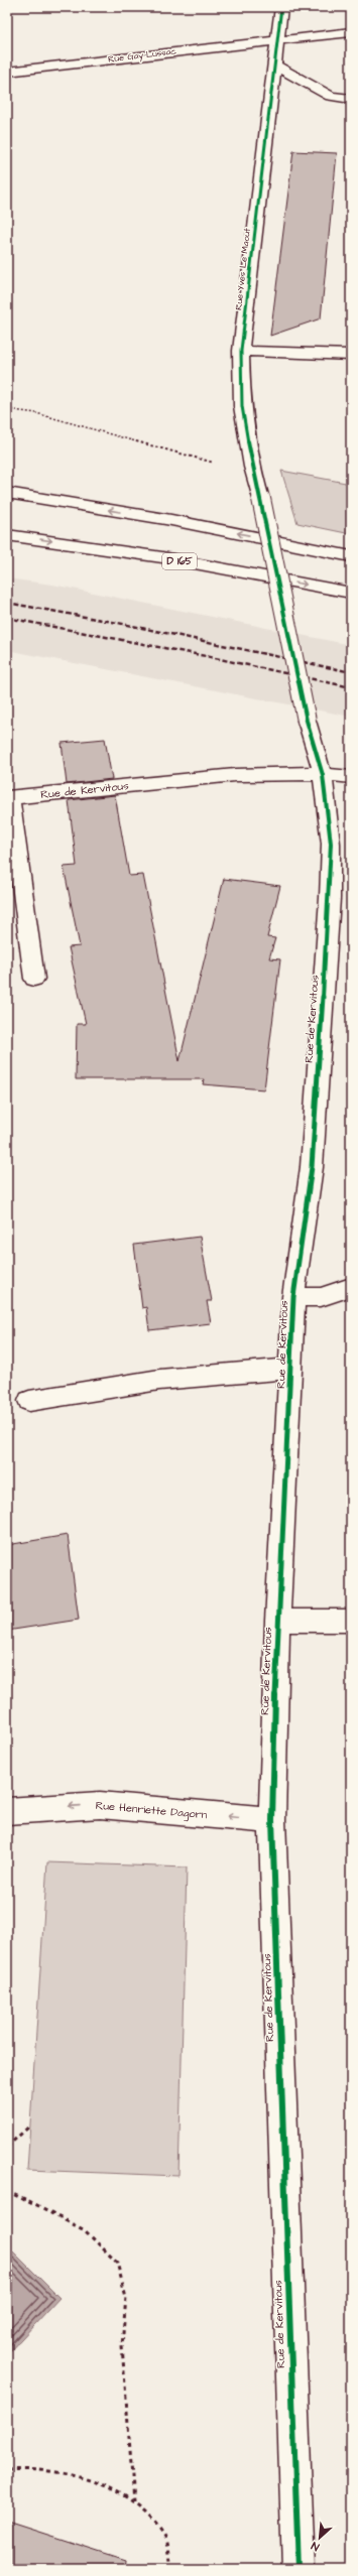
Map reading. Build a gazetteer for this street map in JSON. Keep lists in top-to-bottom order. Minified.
{"streets":{"main road":["Rue Gay-Lussac","Rue Yves Le Maout","D 165","Rue de Kervitous","Rue Henriette Dagorn"]},"crossings":[["Rue Gay-Lussac","Rue Yves Le Maout"],["Rue Yves Le Maout","Rue de Kervitous"],["Rue de Kervitous","Rue Henriette Dagorn"]],"one_way":["Rue Henriette Dagorn"],"north":"bottom left"}
